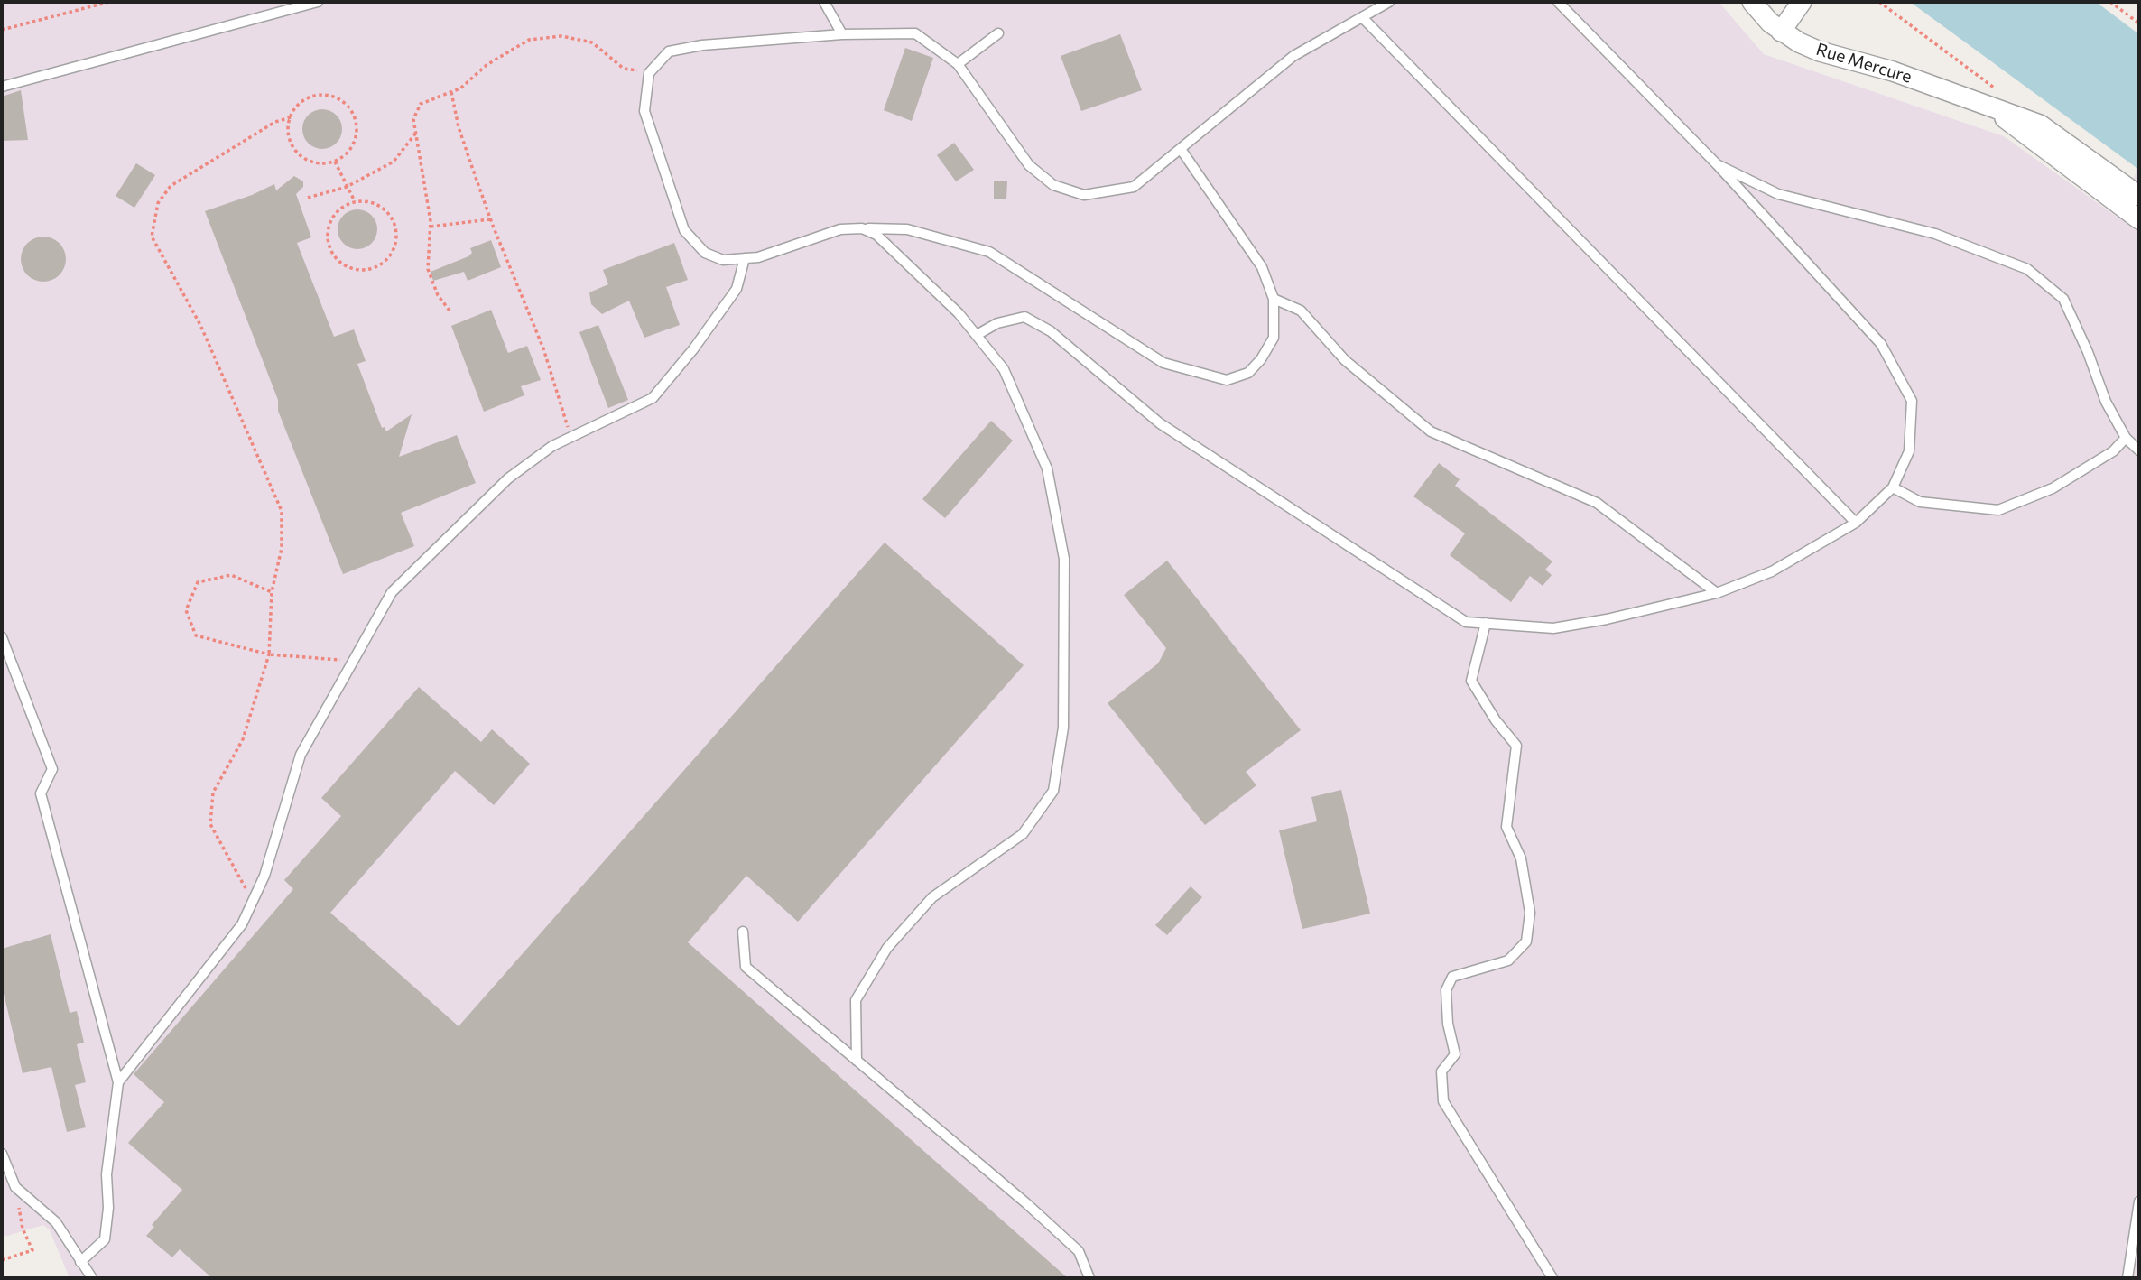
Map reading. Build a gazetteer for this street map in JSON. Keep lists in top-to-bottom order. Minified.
{"streets":{"street":["Rue Mercure"]}}
